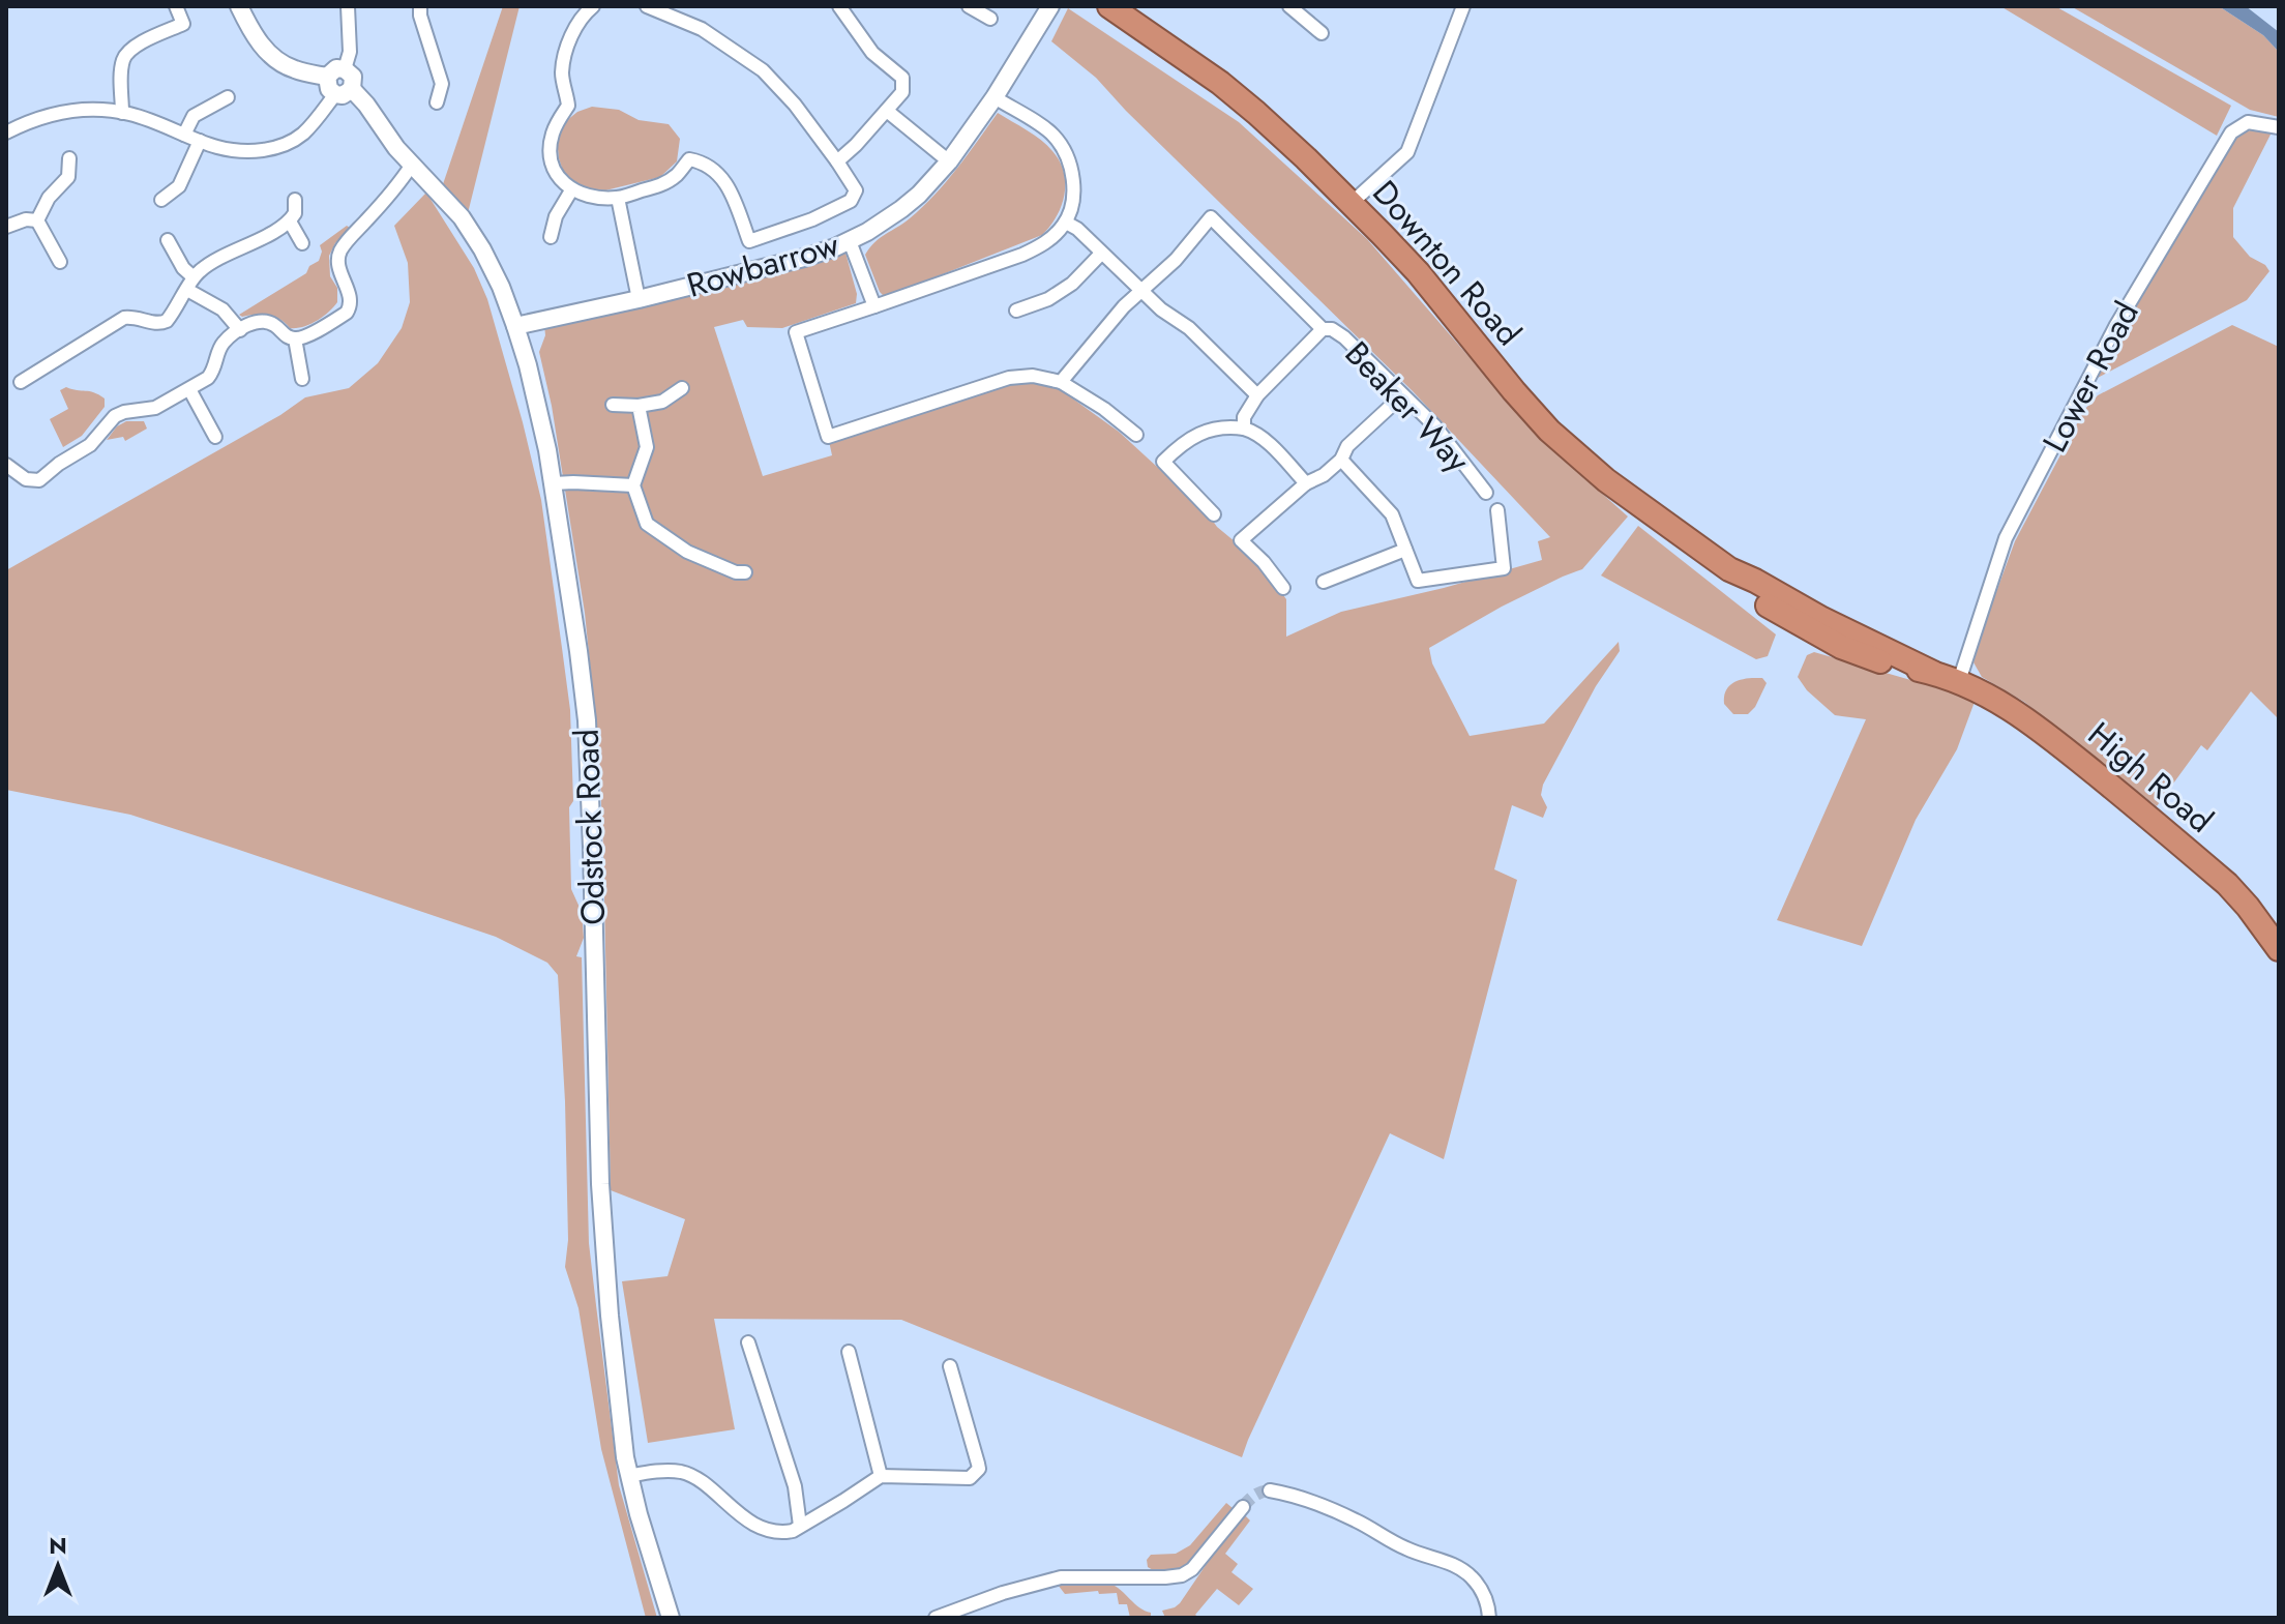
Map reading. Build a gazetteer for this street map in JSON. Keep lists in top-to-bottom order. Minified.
{"streets":{"highway":["Downton Road","High Road"],"street":["Rowbarrow","Lower Road","Beaker Way","Odstock Road"]},"crossings":[["Downton Road","Lower Road"],["Downton Road","High Road"],["Rowbarrow","Odstock Road"],["Lower Road","High Road"]],"north":"top"}
